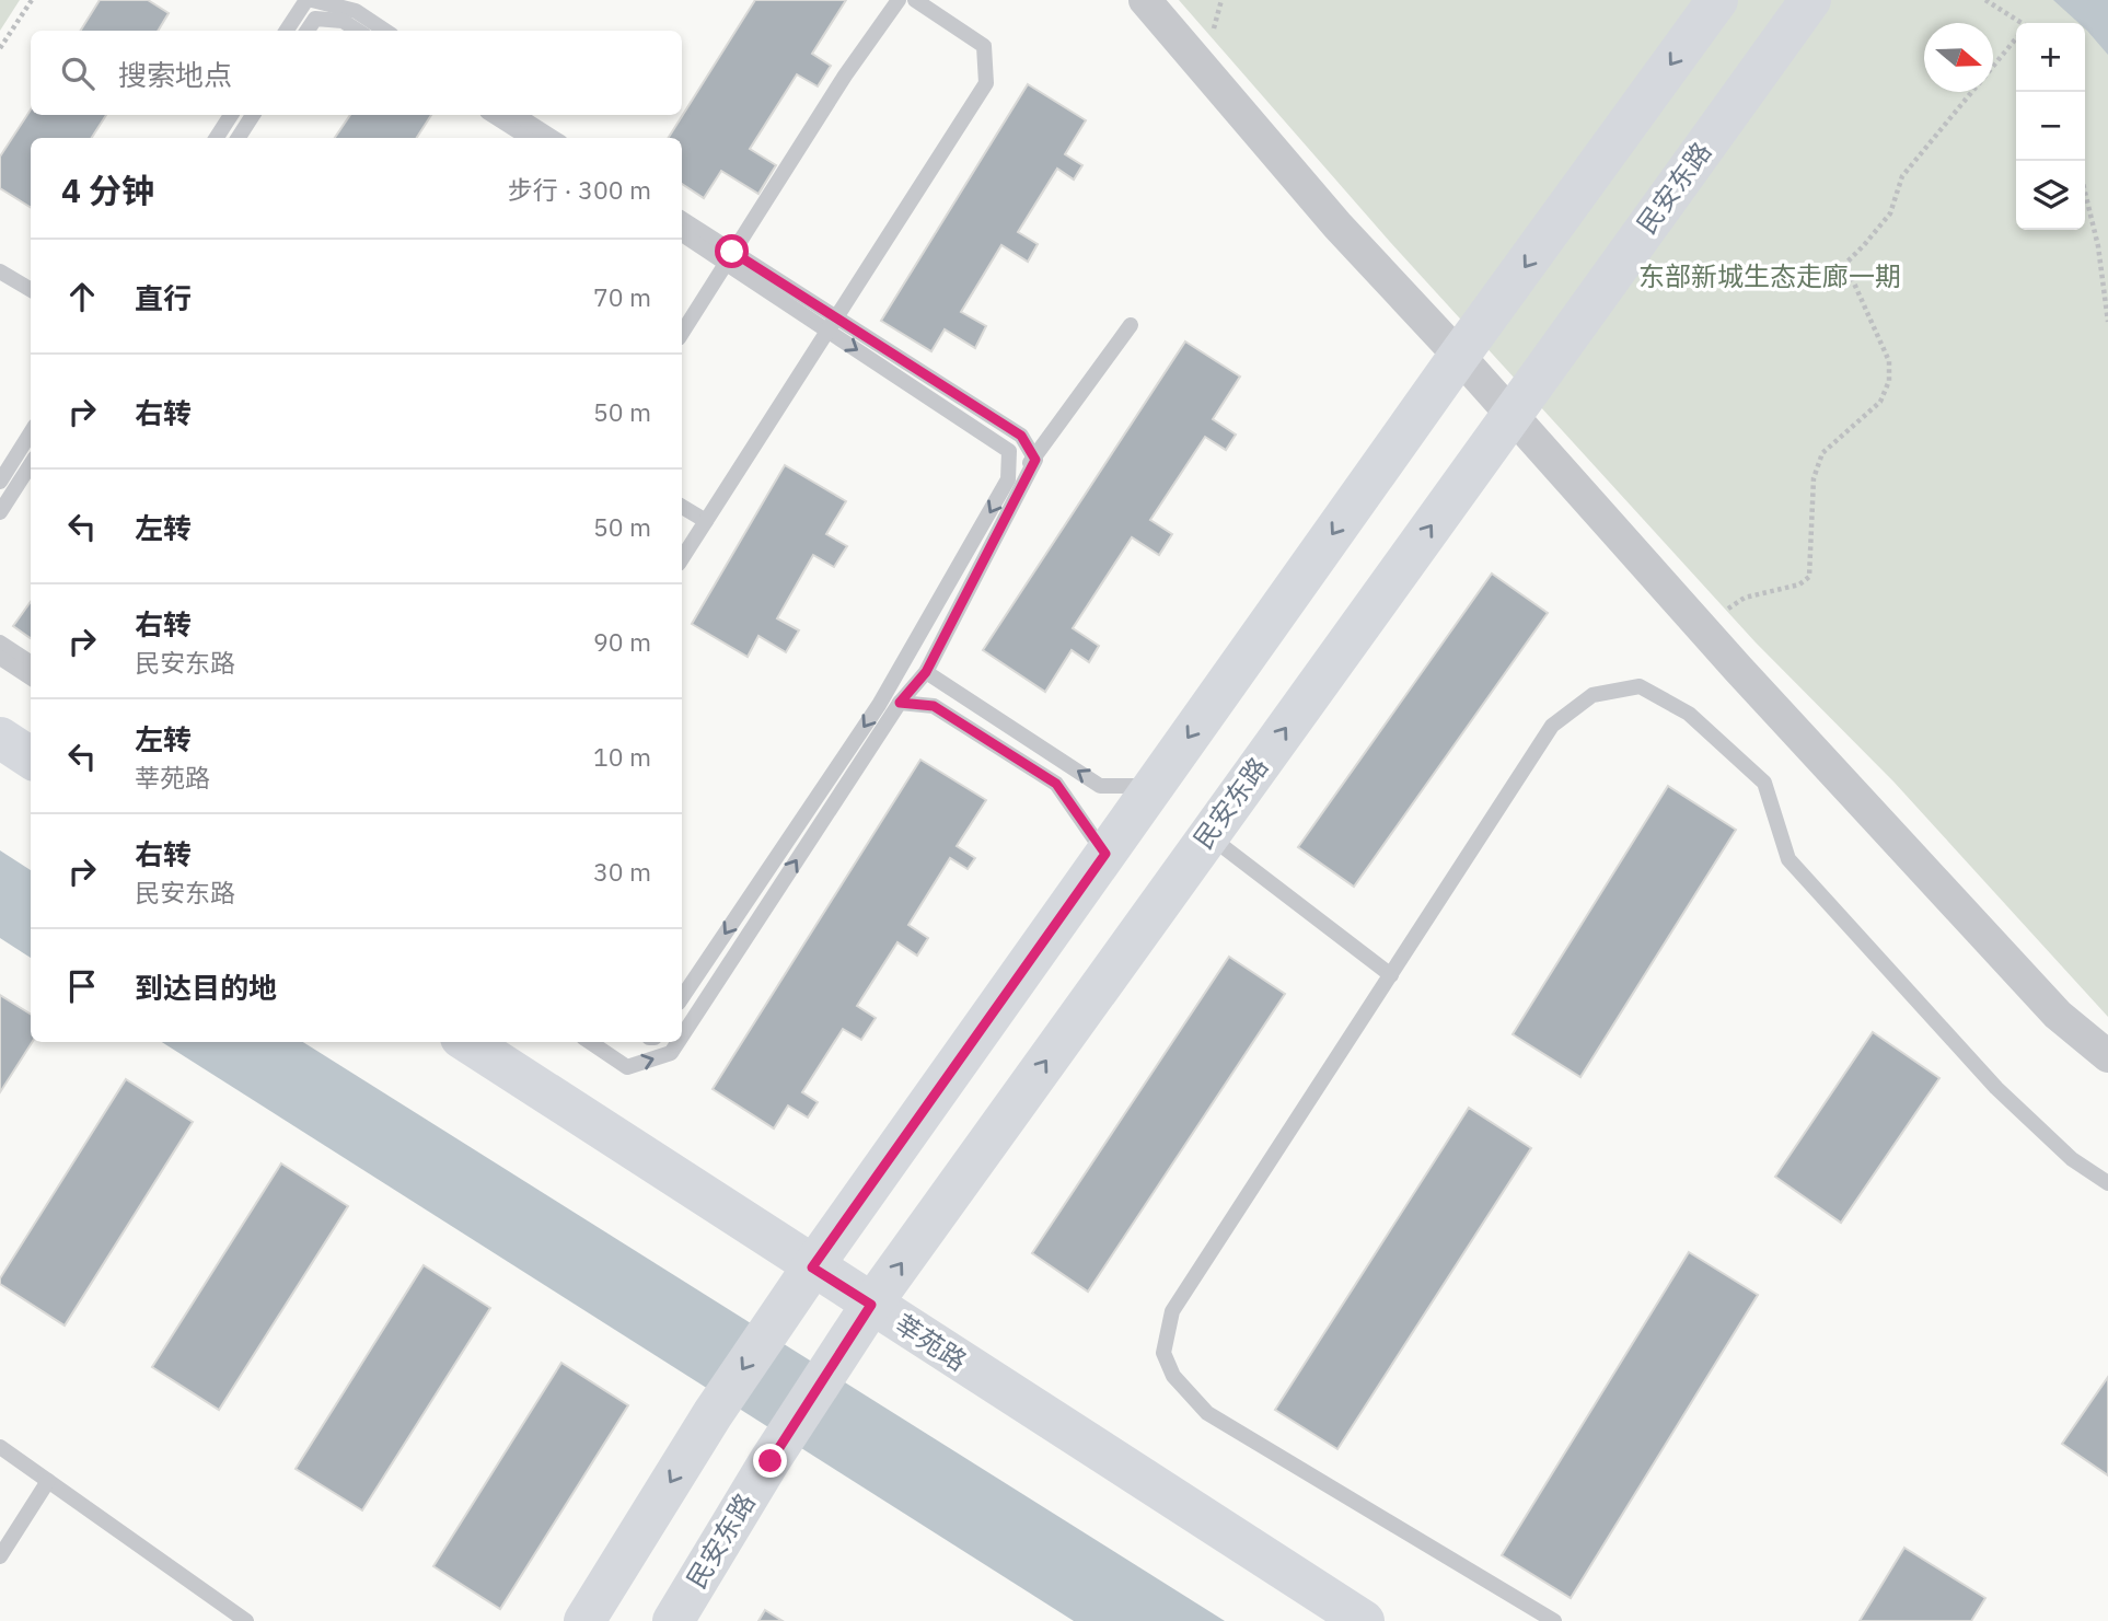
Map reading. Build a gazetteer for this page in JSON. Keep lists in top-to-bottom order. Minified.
{"streets":{"main road":["民安东路","莘苑路"]},"crossings":[["民安东路","莘苑路"]],"parks":["东部新城生态走廊一期"],"north":"right","page":{"map_buttons":["+","−"],"search":"搜索地点","heading":["4 分钟","步行 · 300 m"],"list":[["直行","70 m"],["右转","50 m"],["左转","50 m"],["右转","民安东路","90 m"],["左转","莘苑路","10 m"],["右转","民安东路","30 m"],"到达目的地"]}}
